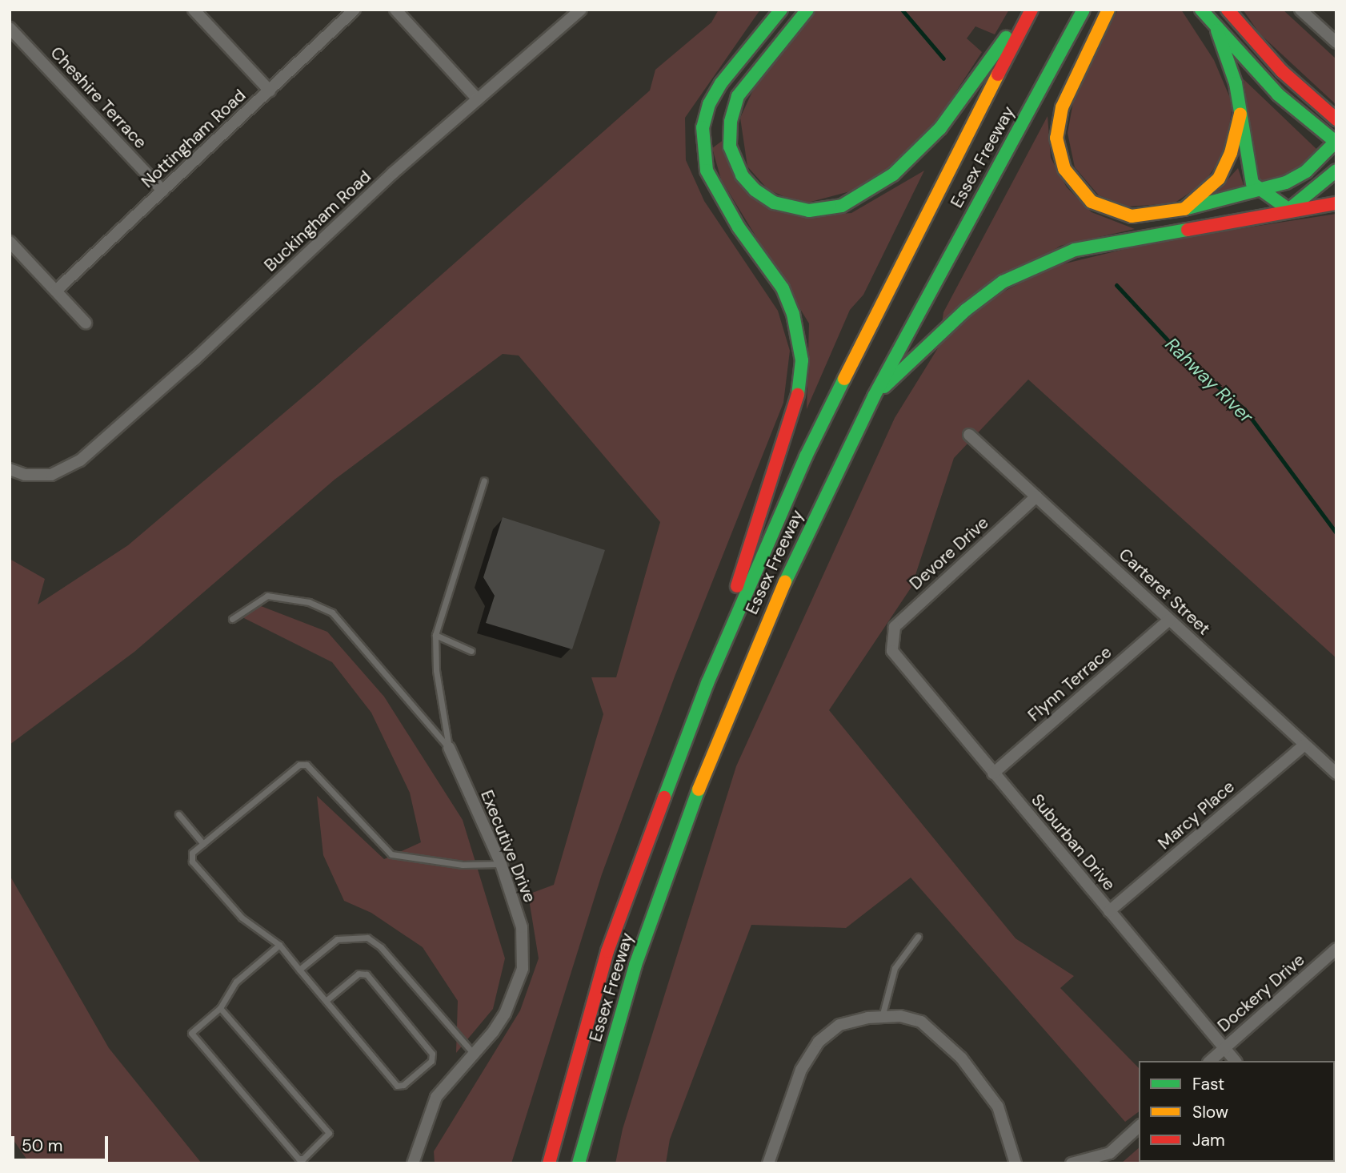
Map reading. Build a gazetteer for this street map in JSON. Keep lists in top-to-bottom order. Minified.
{"streets":{"main road":["Essex Freeway"],"street":["Cheshire Terrace","Nottingham Road","Buckingham Road","Devore Drive","Carteret Street","Flynn Terrace","Marcy Place","Suburban Drive","Executive Drive","Dockery Drive"]},"crossings":[["Cheshire Terrace","Nottingham Road"],["Devore Drive","Carteret Street"],["Devore Drive","Suburban Drive"],["Carteret Street","Flynn Terrace"],["Carteret Street","Marcy Place"],["Flynn Terrace","Suburban Drive"],["Marcy Place","Suburban Drive"],["Suburban Drive","Dockery Drive"]],"water":["Rahway River"],"legend":["Fast","Slow","Jam"],"scale_bar":"50 m"}
